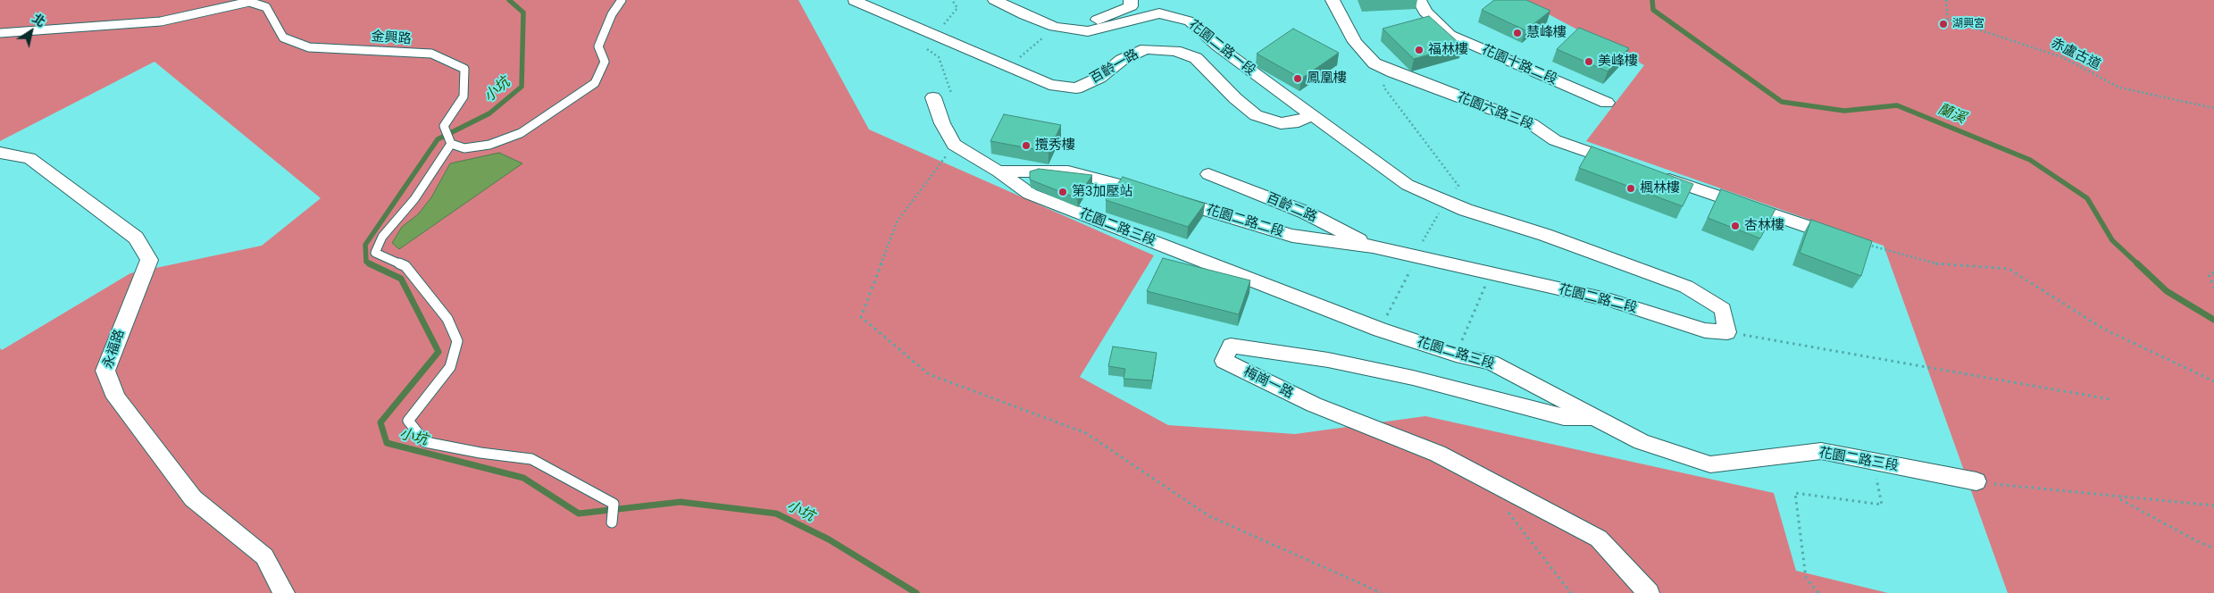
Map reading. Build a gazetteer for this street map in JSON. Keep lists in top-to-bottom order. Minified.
{"streets":{"street":["花園二路一段","花園十路二段","百齡一路","花園六路三段","百齡二路","花園二路二段","花園二路三段","永福路","梅崗一路"],"lane":["金興路"],"path":["赤盧古道"]},"crossings":[["花園二路一段","百齡一路"],["百齡二路","花園二路二段"],["花園二路二段","花園二路三段"],["花園二路三段","梅崗一路"]],"water":["小坑","蘭溪"],"places":["湖興宮","慧峰樓","福林樓","美峰樓","鳳凰樓","攬秀樓","楓林樓","第3加壓站","杏林樓"],"north":"top right"}
